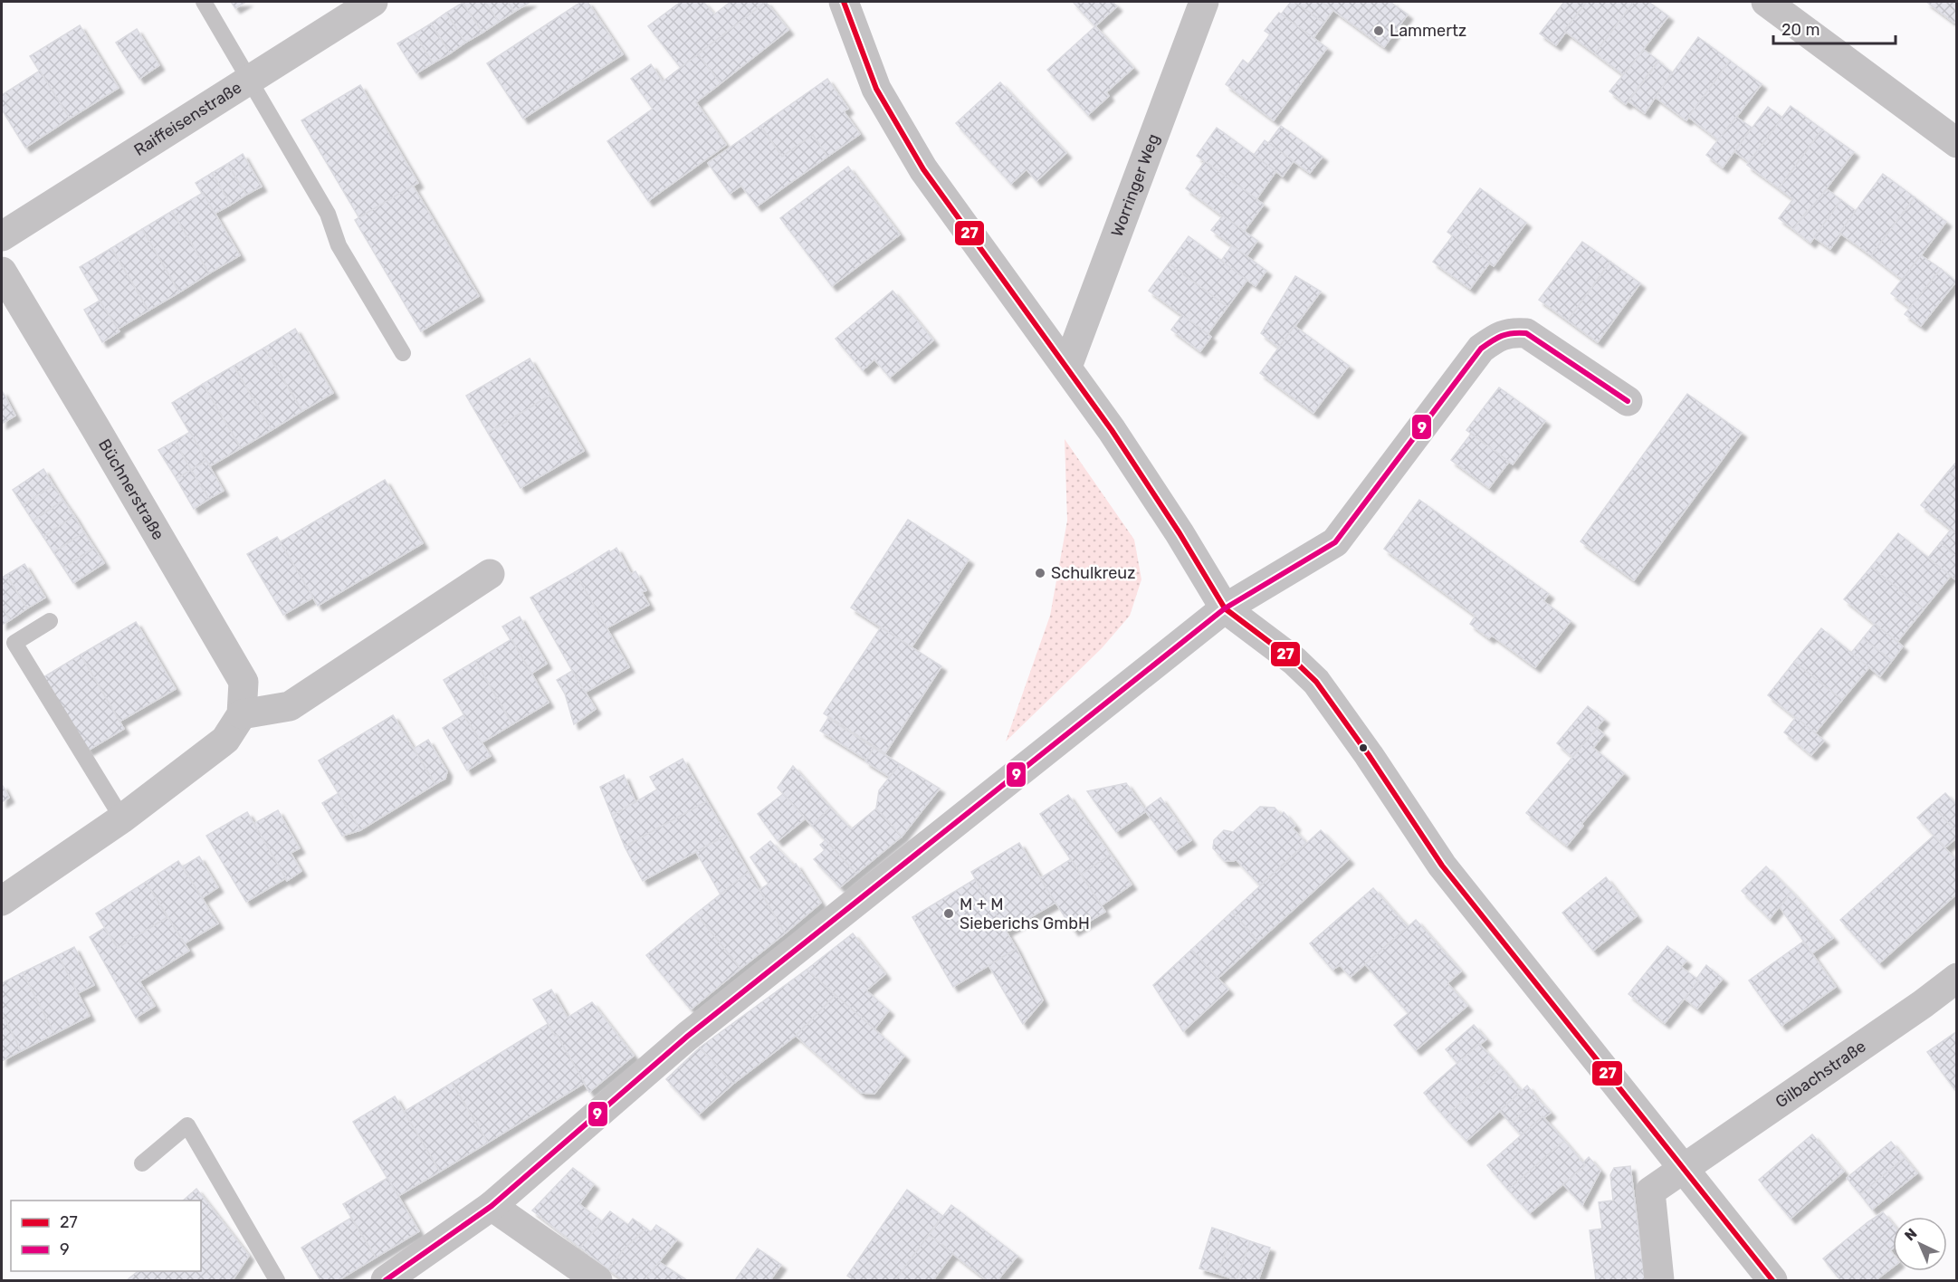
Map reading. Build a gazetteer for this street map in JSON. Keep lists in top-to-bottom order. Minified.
{"streets":{"street":["Raiffeisenstraße","Worringer Weg","Büchnerstraße","Gilbachstraße"]},"places":["Lammertz","Schulkreuz","M + M Sieberichs GmbH"],"lines":["transit line 27","transit line 9"],"legend":["27","9"],"scale_bar":"20 m","north":"top left"}
